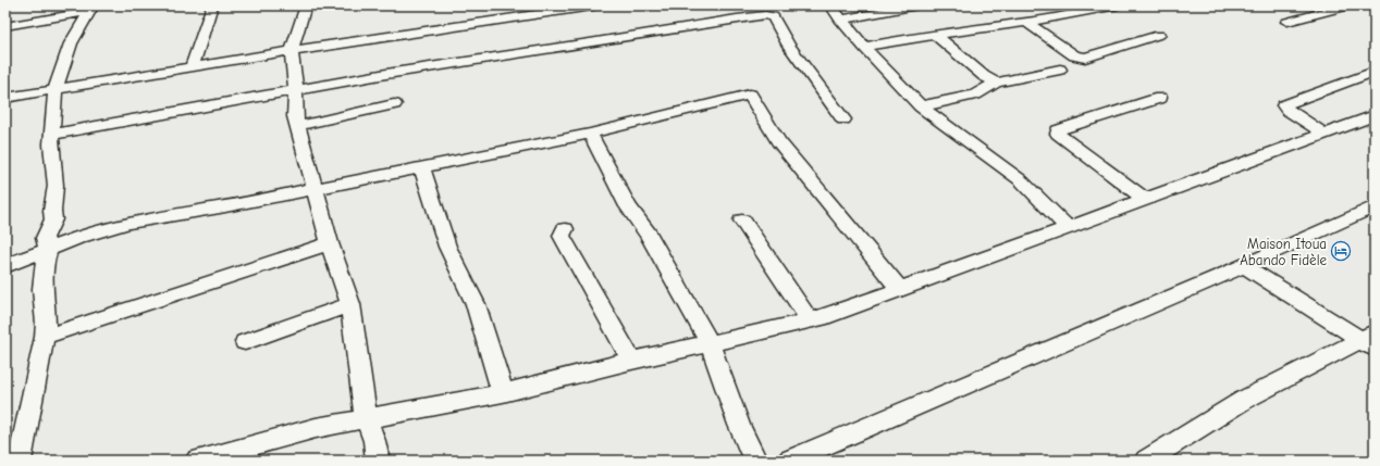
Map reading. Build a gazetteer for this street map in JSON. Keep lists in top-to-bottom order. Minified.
{"places":{"hotel":["Maison Itoua Abando Fidèle"]}}
